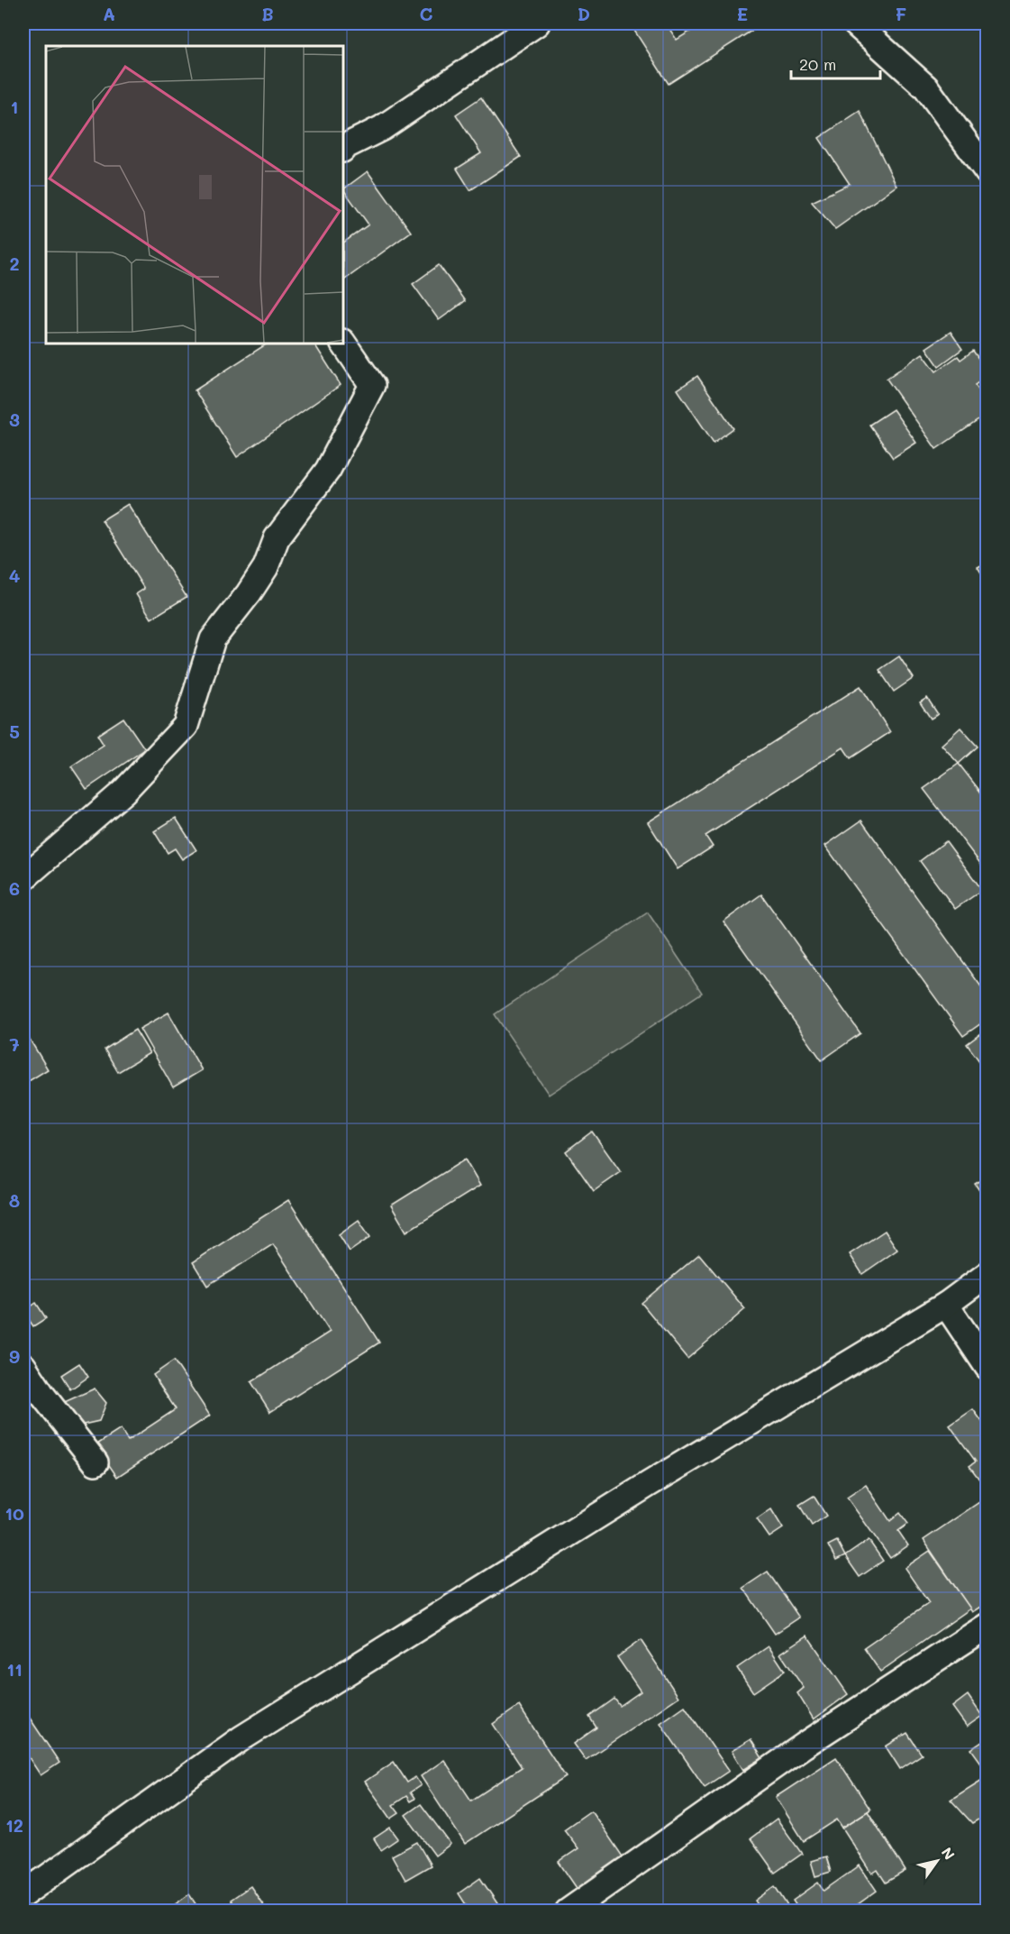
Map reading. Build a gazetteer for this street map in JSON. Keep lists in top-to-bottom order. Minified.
{"scale_bar":"20 m","north":"top right","grid":{"columns":["A","B","C","D","E","F"],"rows":["1","2","3","4","5","6","7","8","9","10","11","12"]}}
